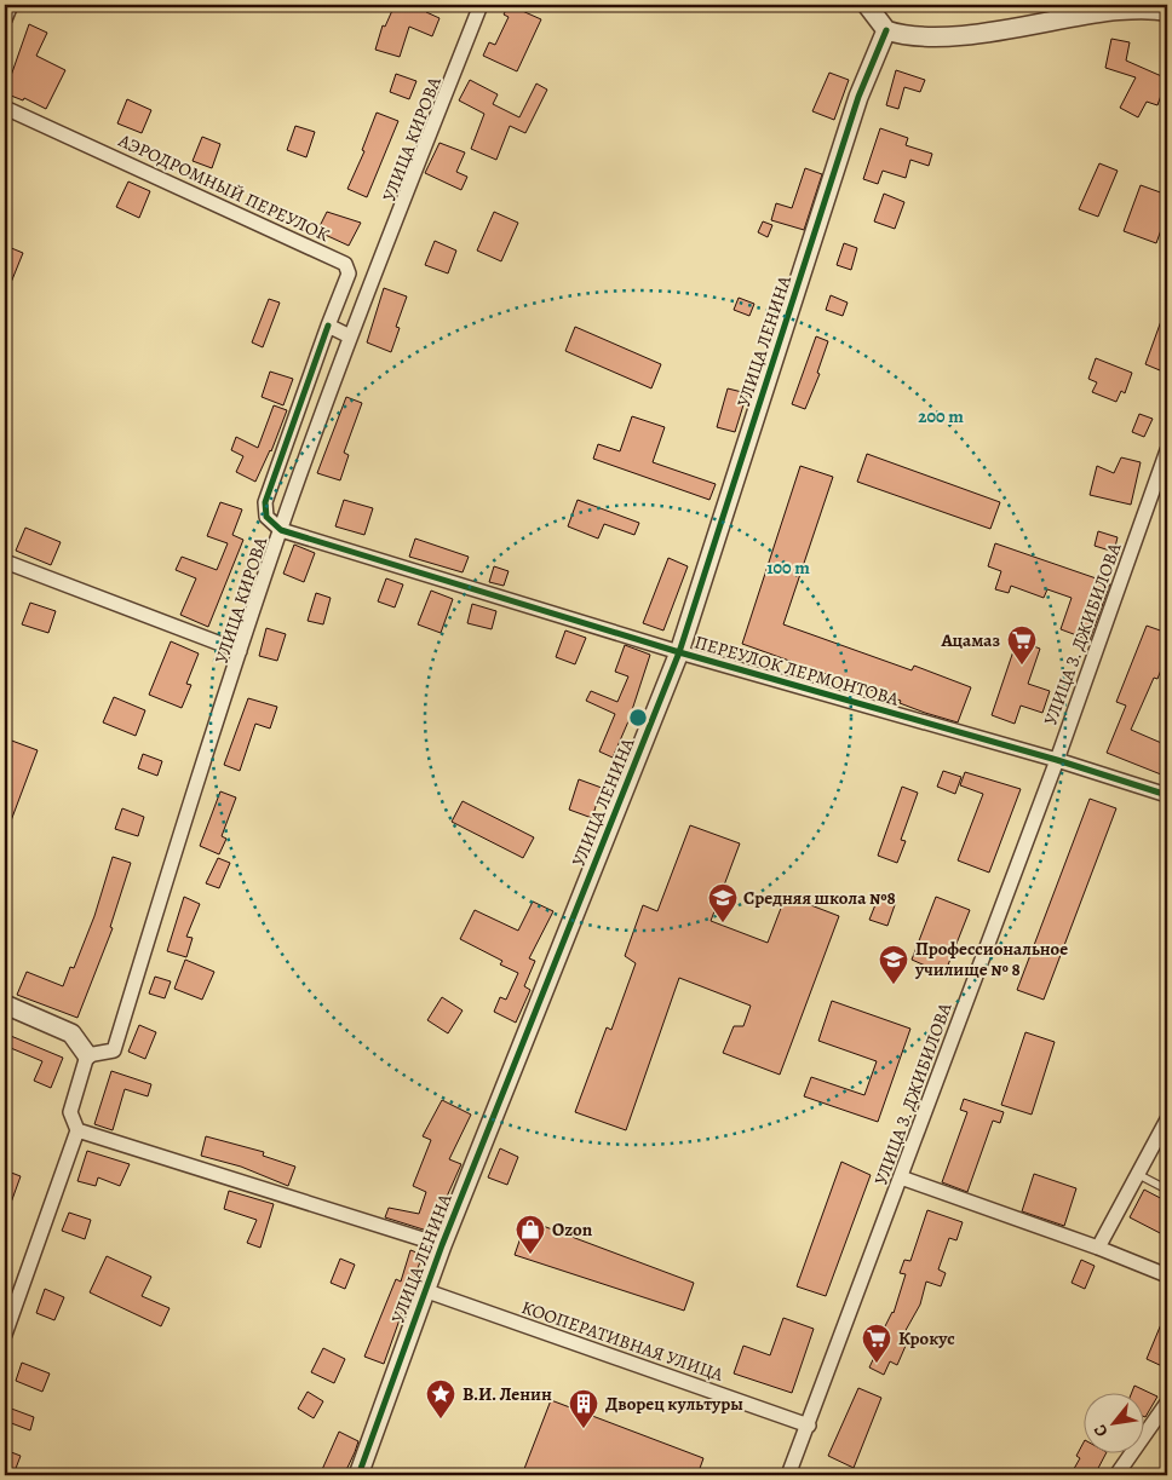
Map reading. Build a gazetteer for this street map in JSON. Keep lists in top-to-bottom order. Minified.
{"streets":{"street":["УЛИЦА КИРОВА","АЭРОДРОМНЫЙ ПЕРЕУЛОК","УЛИЦА ЛЕНИНА","УЛИЦА З. ДЖИБИЛОВА","ПЕРЕУЛОК ЛЕРМОНТОВА","КООПЕРАТИВНАЯ УЛИЦА"]},"crossings":[["УЛИЦА КИРОВА","АЭРОДРОМНЫЙ ПЕРЕУЛОК"],["УЛИЦА КИРОВА","ПЕРЕУЛОК ЛЕРМОНТОВА"],["АЭРОДРОМНЫЙ ПЕРЕУЛОК","ПЕРЕУЛОК ЛЕРМОНТОВА"],["УЛИЦА ЛЕНИНА","ПЕРЕУЛОК ЛЕРМОНТОВА"],["УЛИЦА ЛЕНИНА","КООПЕРАТИВНАЯ УЛИЦА"],["УЛИЦА З. ДЖИБИЛОВА","ПЕРЕУЛОК ЛЕРМОНТОВА"],["УЛИЦА З. ДЖИБИЛОВА","КООПЕРАТИВНАЯ УЛИЦА"]],"places":{"supermarket":["Ацамаз","Крокус"],"school or university":["Средняя школа №8","Профессиональное училище № 8"],"shop":["Ozon"],"place":["В.И. Ленин"],"building":["Дворец культуры"]},"north":"bottom left","rings":["200 m","100 m"]}
